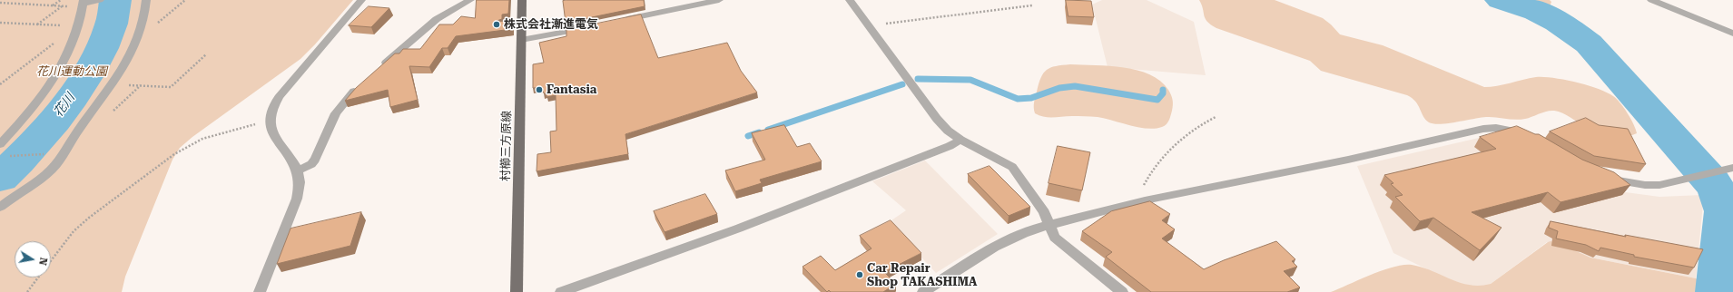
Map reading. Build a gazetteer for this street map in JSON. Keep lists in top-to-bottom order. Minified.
{"streets":{"main road":["村櫛三方原線"]},"water":["花川"],"parks":["花川運動公園"],"places":["株式会社漸進電気","Fantasia","Car Repair Shop TAKASHIMA"],"north":"right"}
